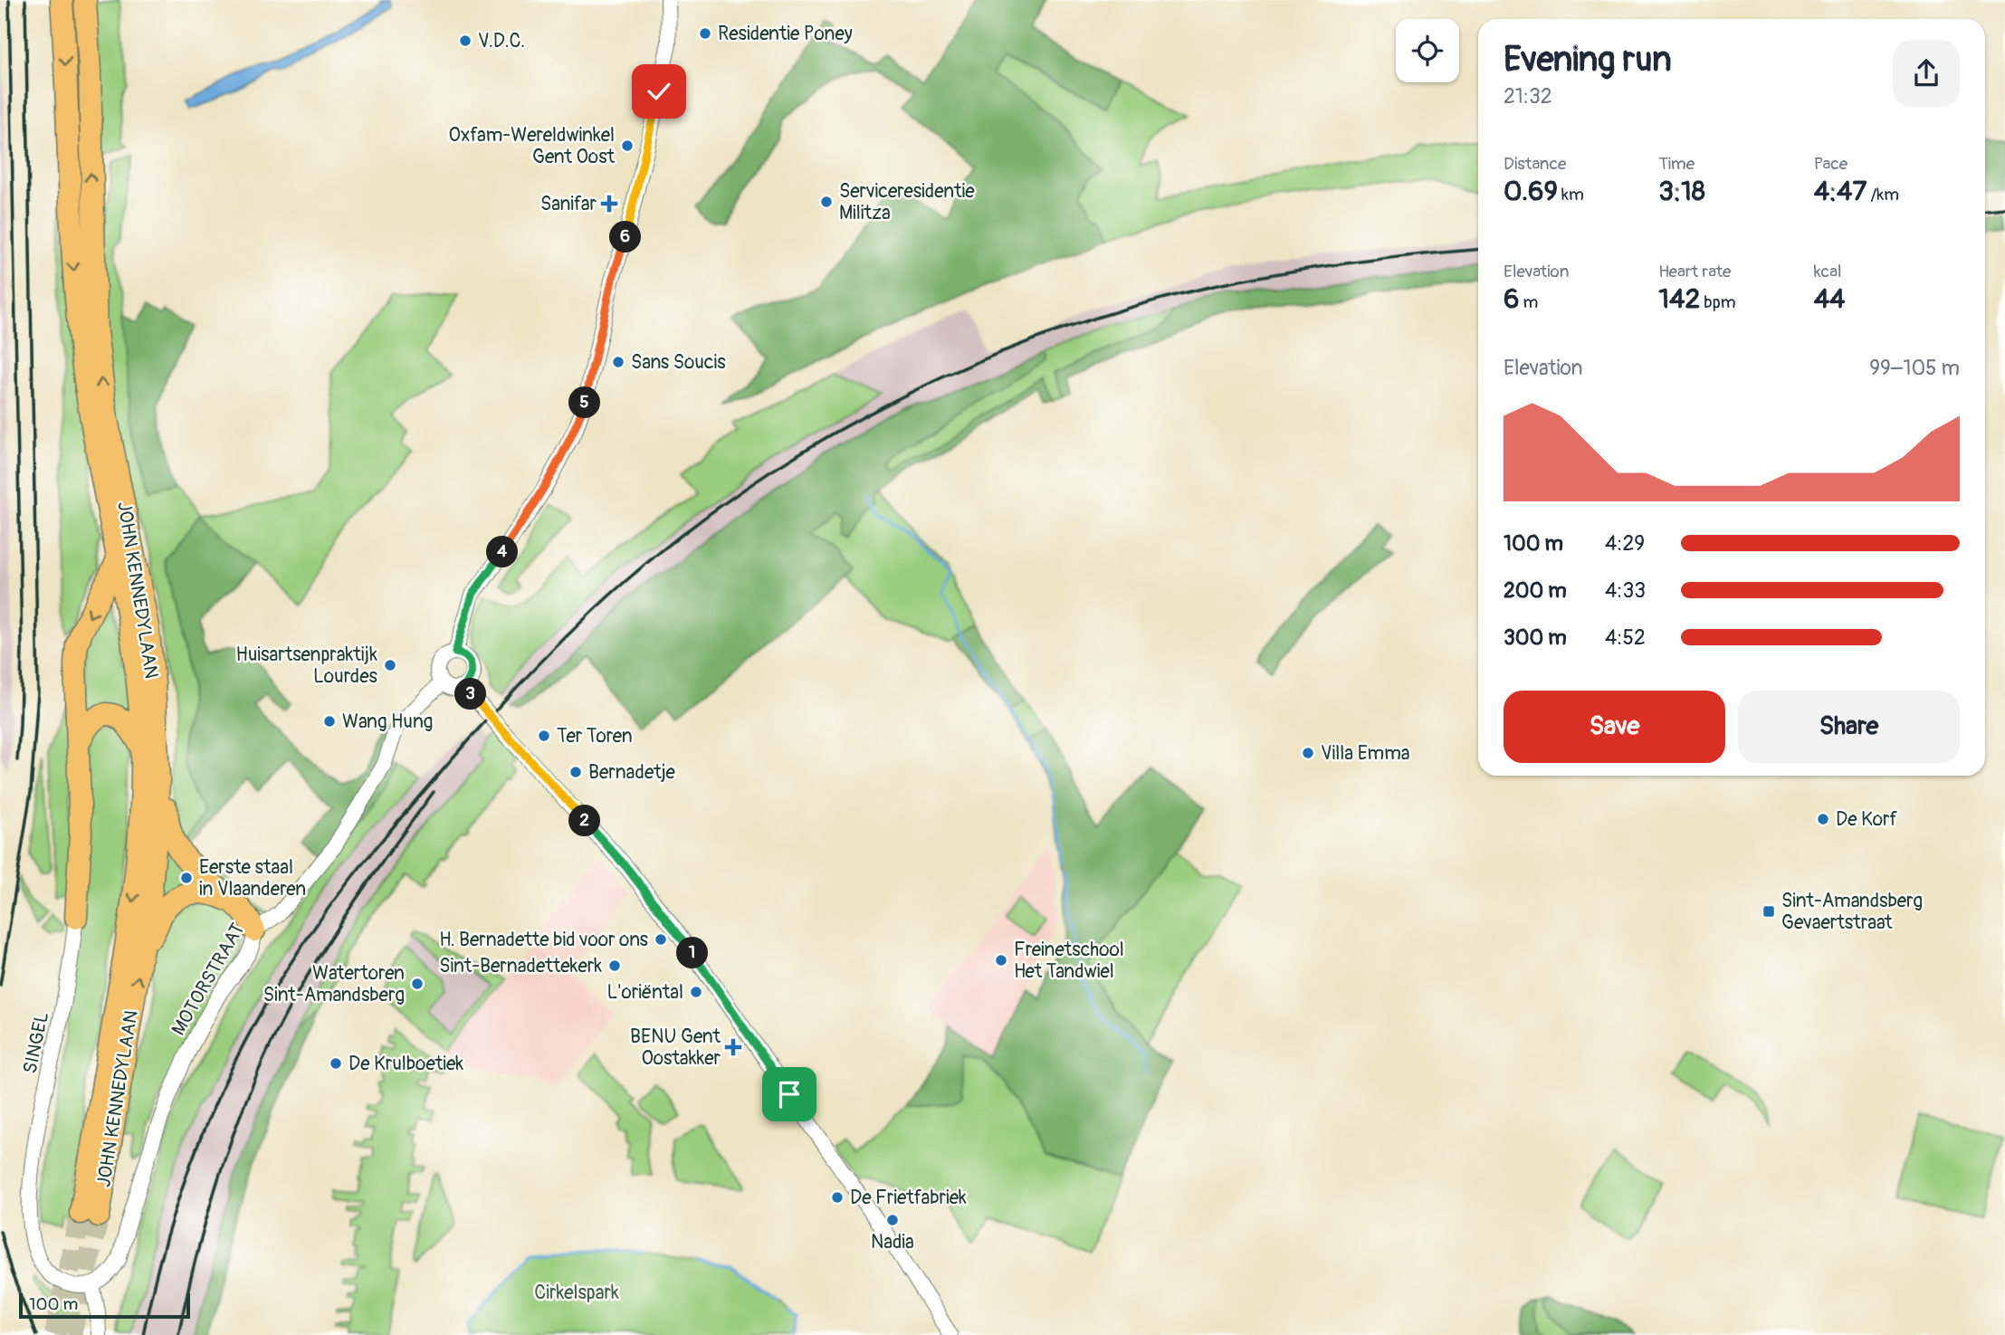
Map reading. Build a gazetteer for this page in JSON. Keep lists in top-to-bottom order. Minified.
{"streets":{"highway":["JOHN KENNEDYLAAN"],"street":["MOTORSTRAAT","SINGEL"]},"crossings":[["MOTORSTRAAT","SINGEL"]],"parks":["Cirkelspark"],"places":{"other":["Residentie Poney","V.D.C.","Oxfam-Wereldwinkel Gent Oost","Serviceresidentie Militza","Sans Soucis","Huisartsenpraktijk Lourdes","Wang Hung","Ter Toren","Villa Emma","Bernadetje","De Korf","Eerste staal in Vlaanderen","H. Bernadette bid voor ons","Freinetschool Het Tandwiel","Sint-Bernadettekerk","Watertoren Sint-Amandsberg","L'oriëntal","De Krulboetiek","De Frietfabriek","Nadia"],"health":["Sanifar","BENU Gent Oostakker"],"transit":["Sint-Amandsberg Gevaertstraat"]},"scale_bar":"100 m","page":{"heading":["Evening run","21:32"],"stats":[["Distance","0.69 km"],["Time","3:18"],["Pace","4:47 /km"],["Elevation","6 m"],["Heart rate","142 bpm"],["kcal","44"]],"pins":["6","5","4","3","2","1"],"chart":["Elevation","99–105 m"],"list":[{"name":"100 m","note":"4:29"},{"name":"200 m","note":"4:33"},{"name":"300 m","note":"4:52"}],"buttons":["Save","Share"],"scale":"100 m"}}
